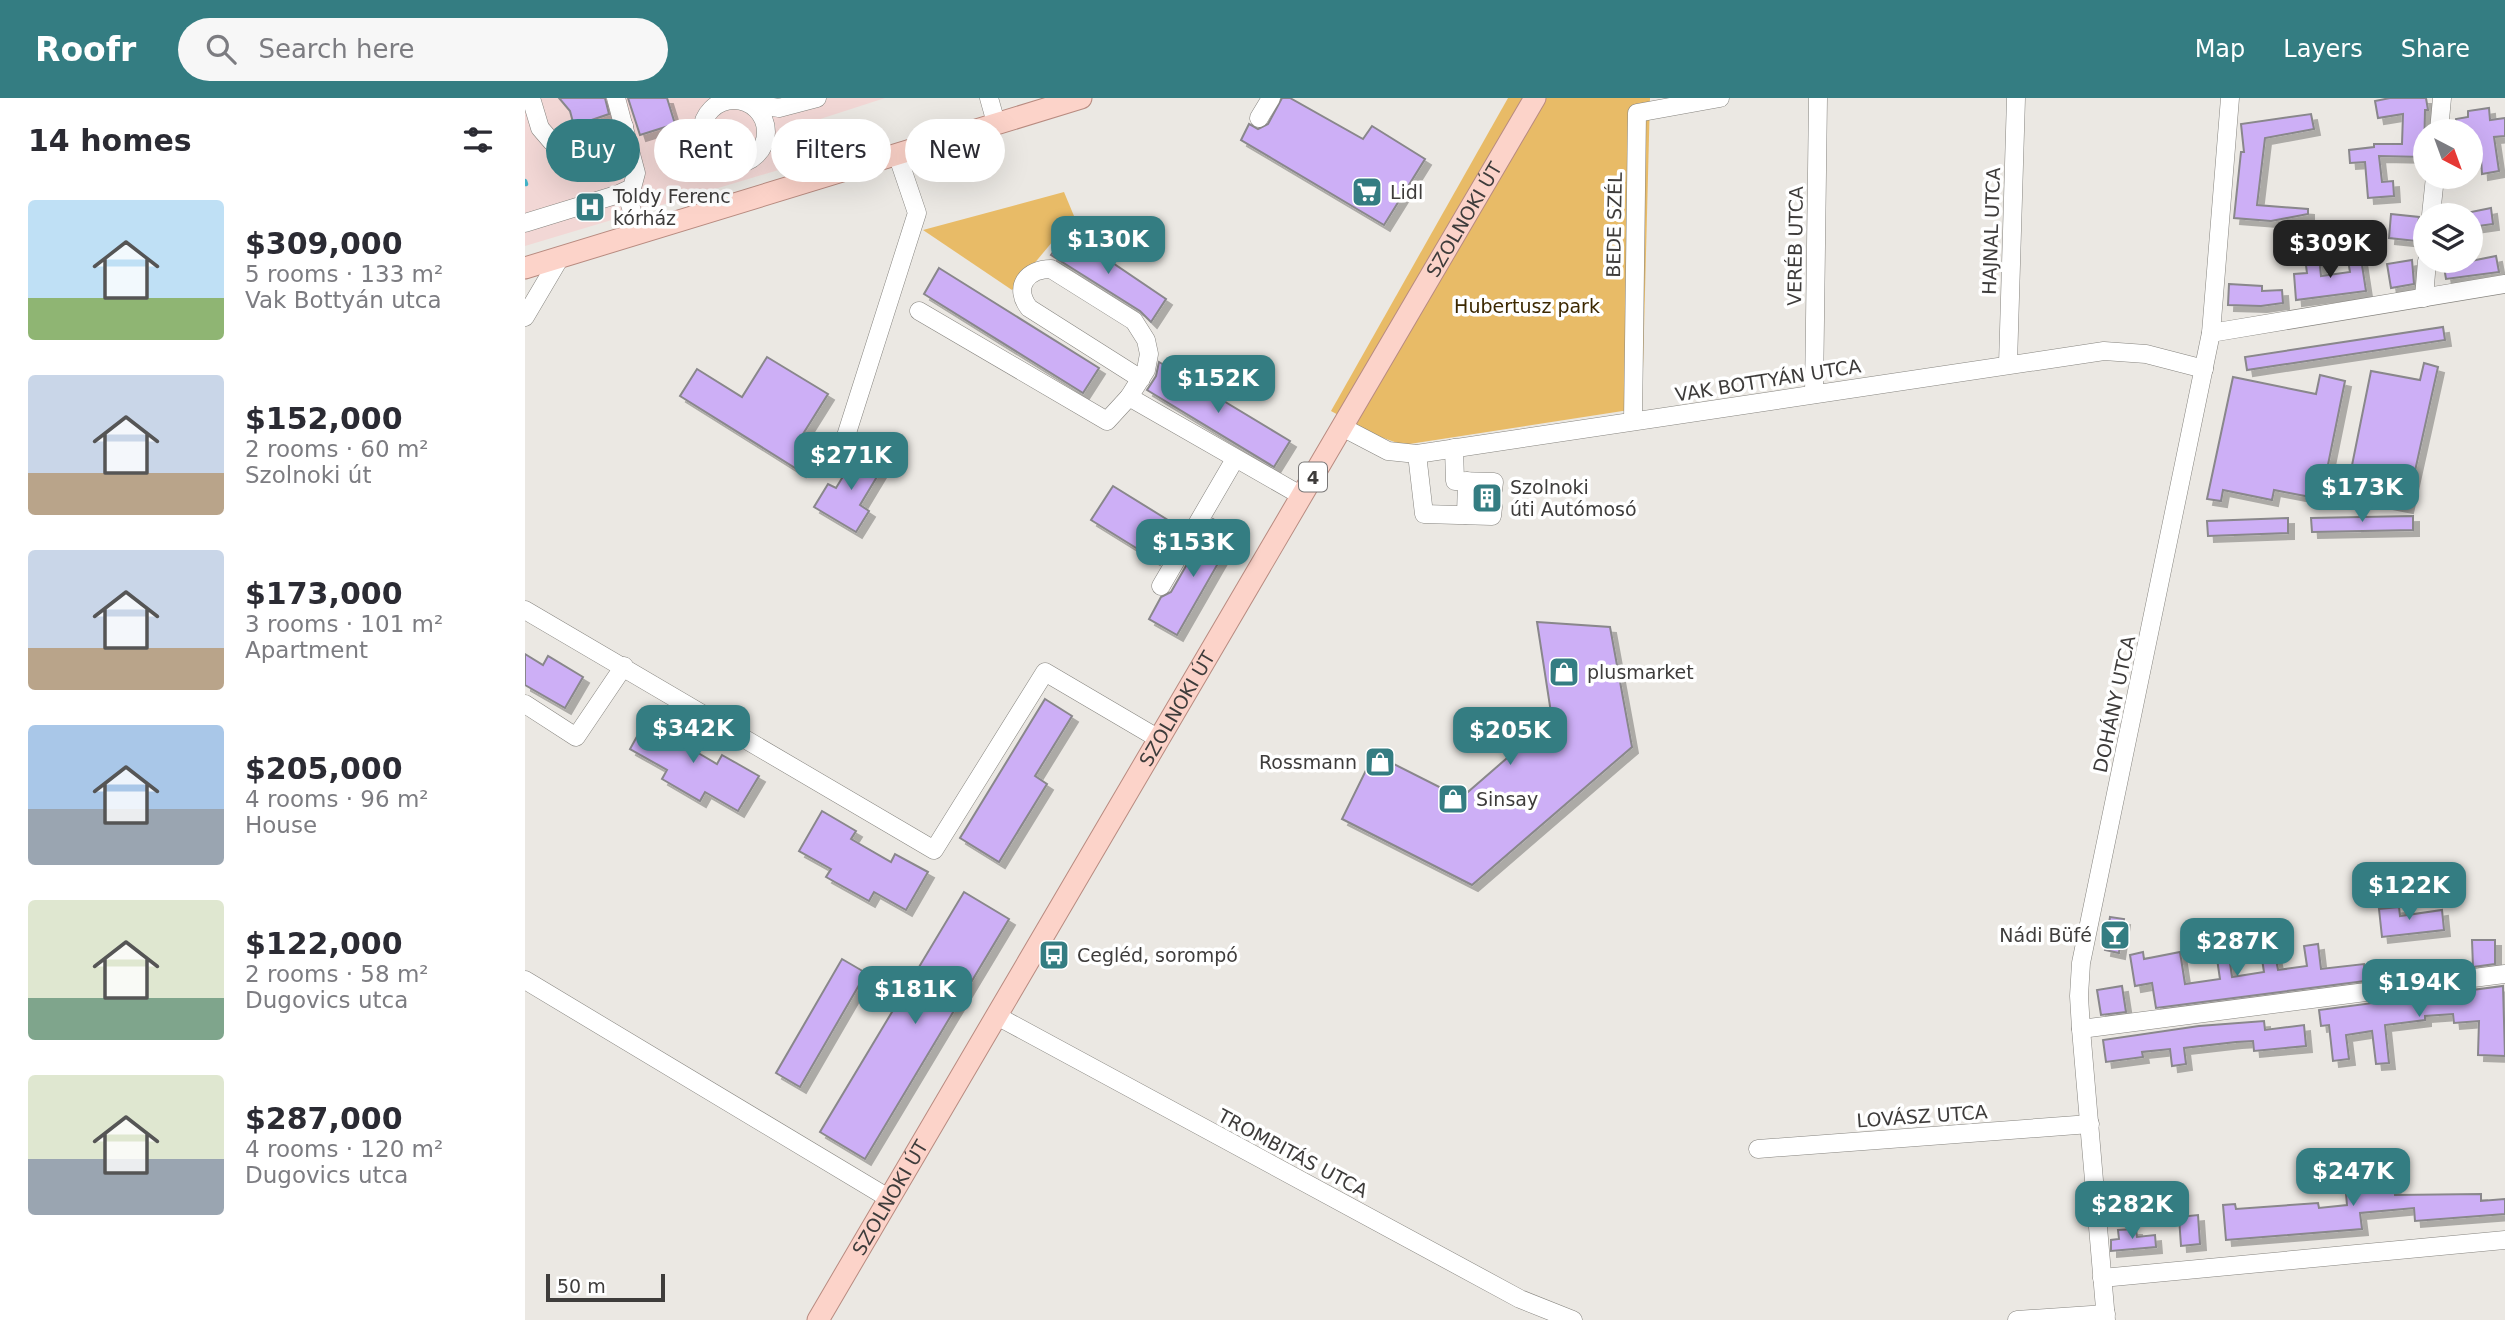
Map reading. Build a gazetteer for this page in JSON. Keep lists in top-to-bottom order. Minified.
{"streets":{"main road":["SZOLNOKI ÚT","4"],"street":["BEDE SZÉL","HAJNAL UTCA","VERÉB UTCA","VAK BOTTYÁN UTCA","DOHÁNY UTCA","LOVÁSZ UTCA","TROMBITÁS UTCA"]},"crossings":[["SZOLNOKI ÚT","VAK BOTTYÁN UTCA"],["SZOLNOKI ÚT","TROMBITÁS UTCA"],["BEDE SZÉL","VAK BOTTYÁN UTCA"],["HAJNAL UTCA","VAK BOTTYÁN UTCA"],["VERÉB UTCA","VAK BOTTYÁN UTCA"],["VAK BOTTYÁN UTCA","DOHÁNY UTCA"],["DOHÁNY UTCA","LOVÁSZ UTCA"]],"parks":["Hubertusz park"],"places":{"supermarket":["Lidl"],"hospital":["Toldy Ferenc kórház"],"building":["Szolnoki úti Autómosó"],"shop":["plusmarket","Rossmann","Sinsay"],"bar":["Nádi Büfé"],"bus stop":["Cegléd, sorompó"]},"scale_bar":"50 m","north":"bottom right","page":{"header":"Roofr","search":"Search here","nav":["Map","Layers","Share"],"heading":"14 homes","chip":["Buy","Rent","Filters","New"],"list":[{"name":"$309,000","note":"5 rooms · 133 m² · Vak Bottyán utca"},{"name":"$152,000","note":"2 rooms · 60 m² · Szolnoki út"},{"name":"$173,000","note":"3 rooms · 101 m² · Apartment"},{"name":"$205,000","note":"4 rooms · 96 m² · House"},{"name":"$122,000","note":"2 rooms · 58 m² · Dugovics utca"},{"name":"$287,000","note":"4 rooms · 120 m² · Dugovics utca"}],"price":["$130K","$309K","$152K","$271K","$173K","$153K","$342K","$205K","$122K","$287K","$194K","$181K","$247K","$282K"],"scale":"50 m"}}
